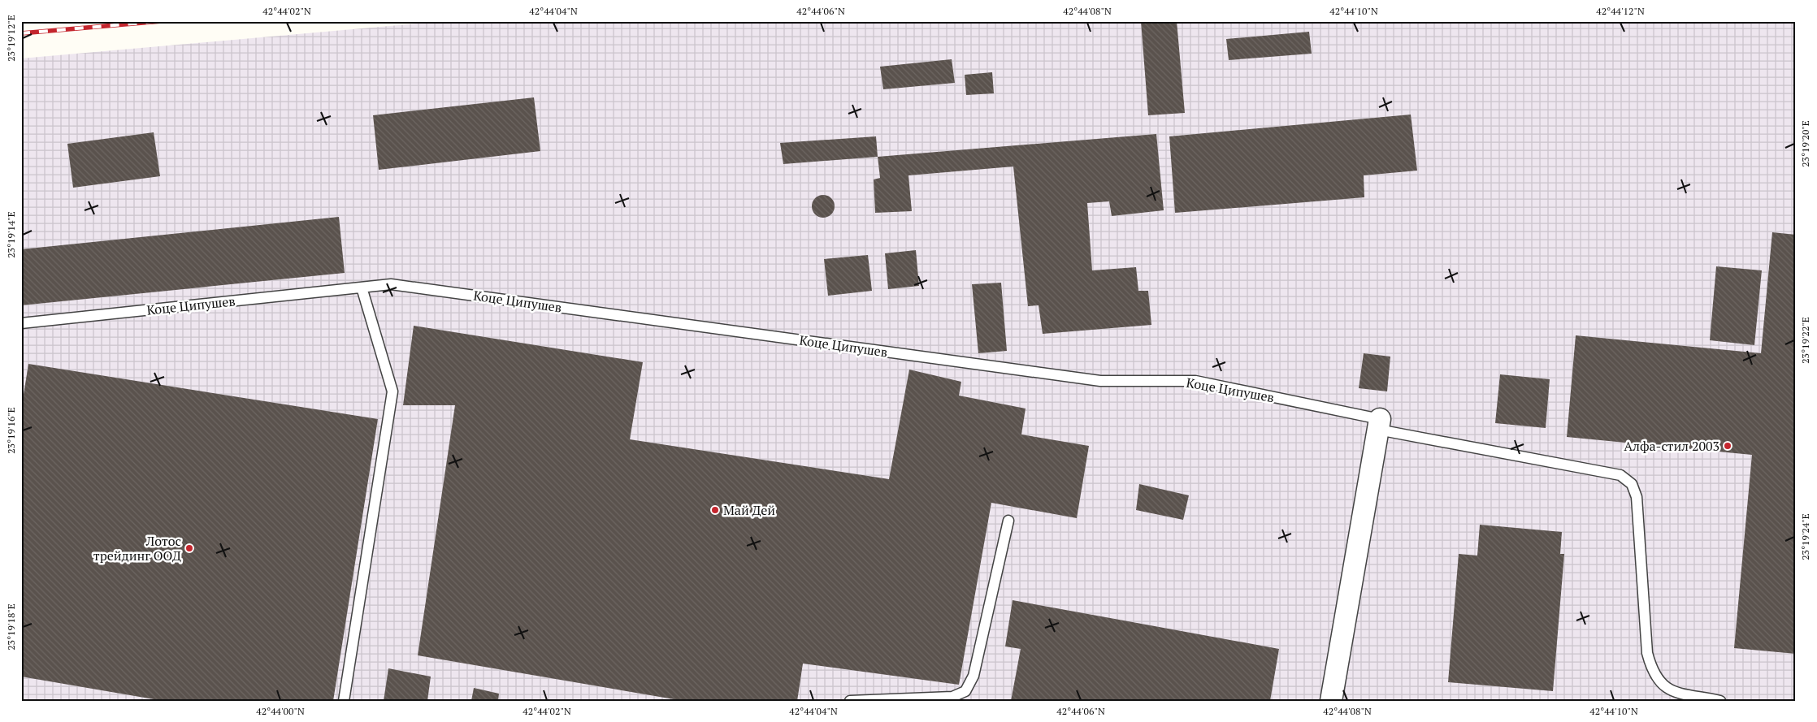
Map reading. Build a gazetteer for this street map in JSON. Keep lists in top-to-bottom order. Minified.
{"streets":{"lane":["Коце Ципушев"]},"places":["Алфа-стил 2003","Май Дей","Лотос трейдинг ООД"],"coordinates":["42°44'02\"N","42°44'04\"N","42°44'06\"N","42°44'08\"N","42°44'10\"N","42°44'12\"N","23°19'12\"E","23°19'20\"E","23°19'14\"E","23°19'22\"E","23°19'16\"E","23°19'24\"E","23°19'18\"E","42°44'00\"N"]}
